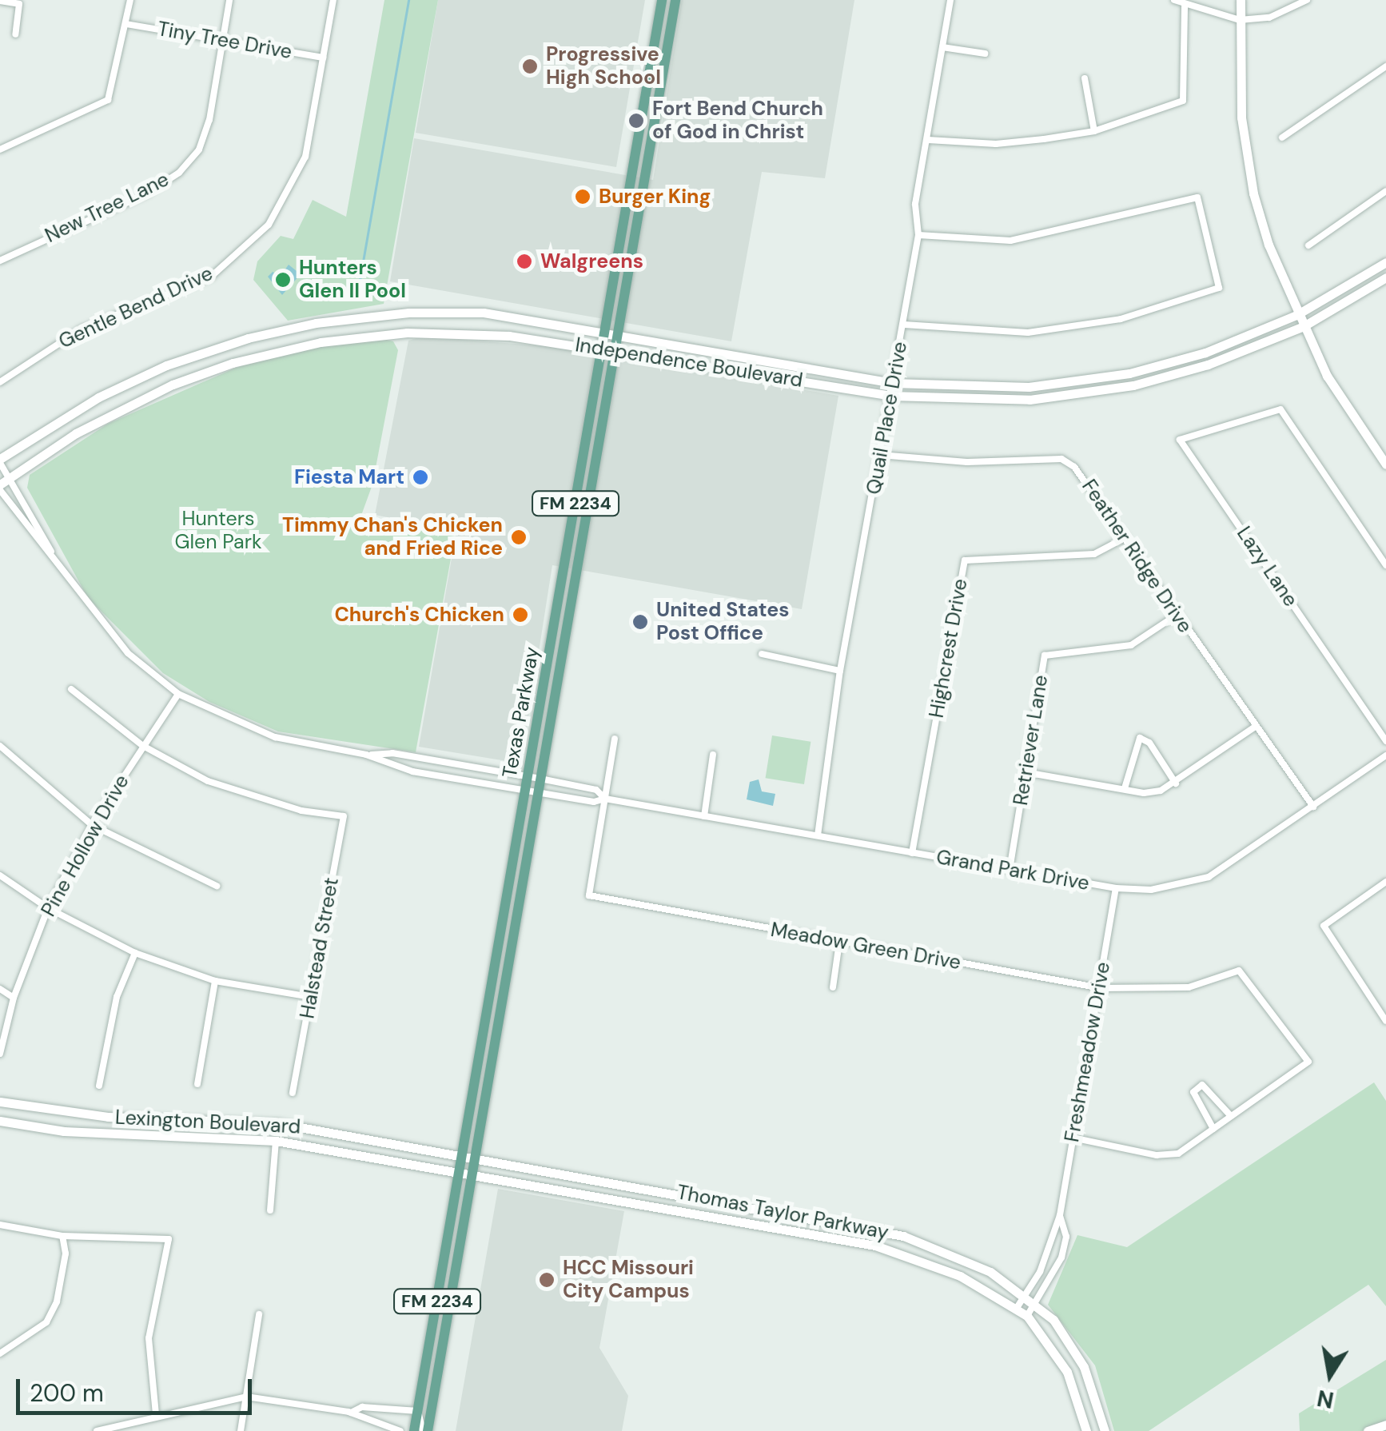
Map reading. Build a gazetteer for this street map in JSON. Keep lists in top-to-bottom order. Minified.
{"streets":{"main road":["Independence Boulevard","FM 2234","Texas Parkway","Lexington Boulevard","Thomas Taylor Parkway"],"street":["Tiny Tree Drive","New Tree Lane","Gentle Bend Drive","Quail Place Drive","Feather Ridge Drive","Lazy Lane","Highcrest Drive","Retriever Lane","Pine Hollow Drive","Grand Park Drive","Meadow Green Drive","Halstead Street","Freshmeadow Drive"]},"crossings":[["Tiny Tree Drive","New Tree Lane"],["Tiny Tree Drive","Gentle Bend Drive"],["Independence Boulevard","Quail Place Drive"],["Independence Boulevard","Texas Parkway"],["Independence Boulevard","Grand Park Drive"],["Quail Place Drive","Feather Ridge Drive"],["Quail Place Drive","Grand Park Drive"],["Feather Ridge Drive","Highcrest Drive"],["Feather Ridge Drive","Retriever Lane"],["Feather Ridge Drive","Grand Park Drive"],["Highcrest Drive","Grand Park Drive"],["Texas Parkway","Grand Park Drive"],["Texas Parkway","Lexington Boulevard"],["Texas Parkway","Thomas Taylor Parkway"],["Retriever Lane","Grand Park Drive"],["Pine Hollow Drive","Grand Park Drive"],["Pine Hollow Drive","Halstead Street"],["Grand Park Drive","Meadow Green Drive"],["Grand Park Drive","Freshmeadow Drive"],["Meadow Green Drive","Freshmeadow Drive"],["Freshmeadow Drive","Thomas Taylor Parkway"],["Lexington Boulevard","Thomas Taylor Parkway"]],"parks":["Hunters Glen Park"],"places":["Progressive High School","Fort Bend Church of God in Christ","Burger King","Walgreens","Hunters Glen II Pool","Fiesta Mart","Timmy Chan's Chicken and Fried Rice","Church's Chicken","United States Post Office","HCC Missouri City Campus"],"scale_bar":"200 m","north":"bottom"}
